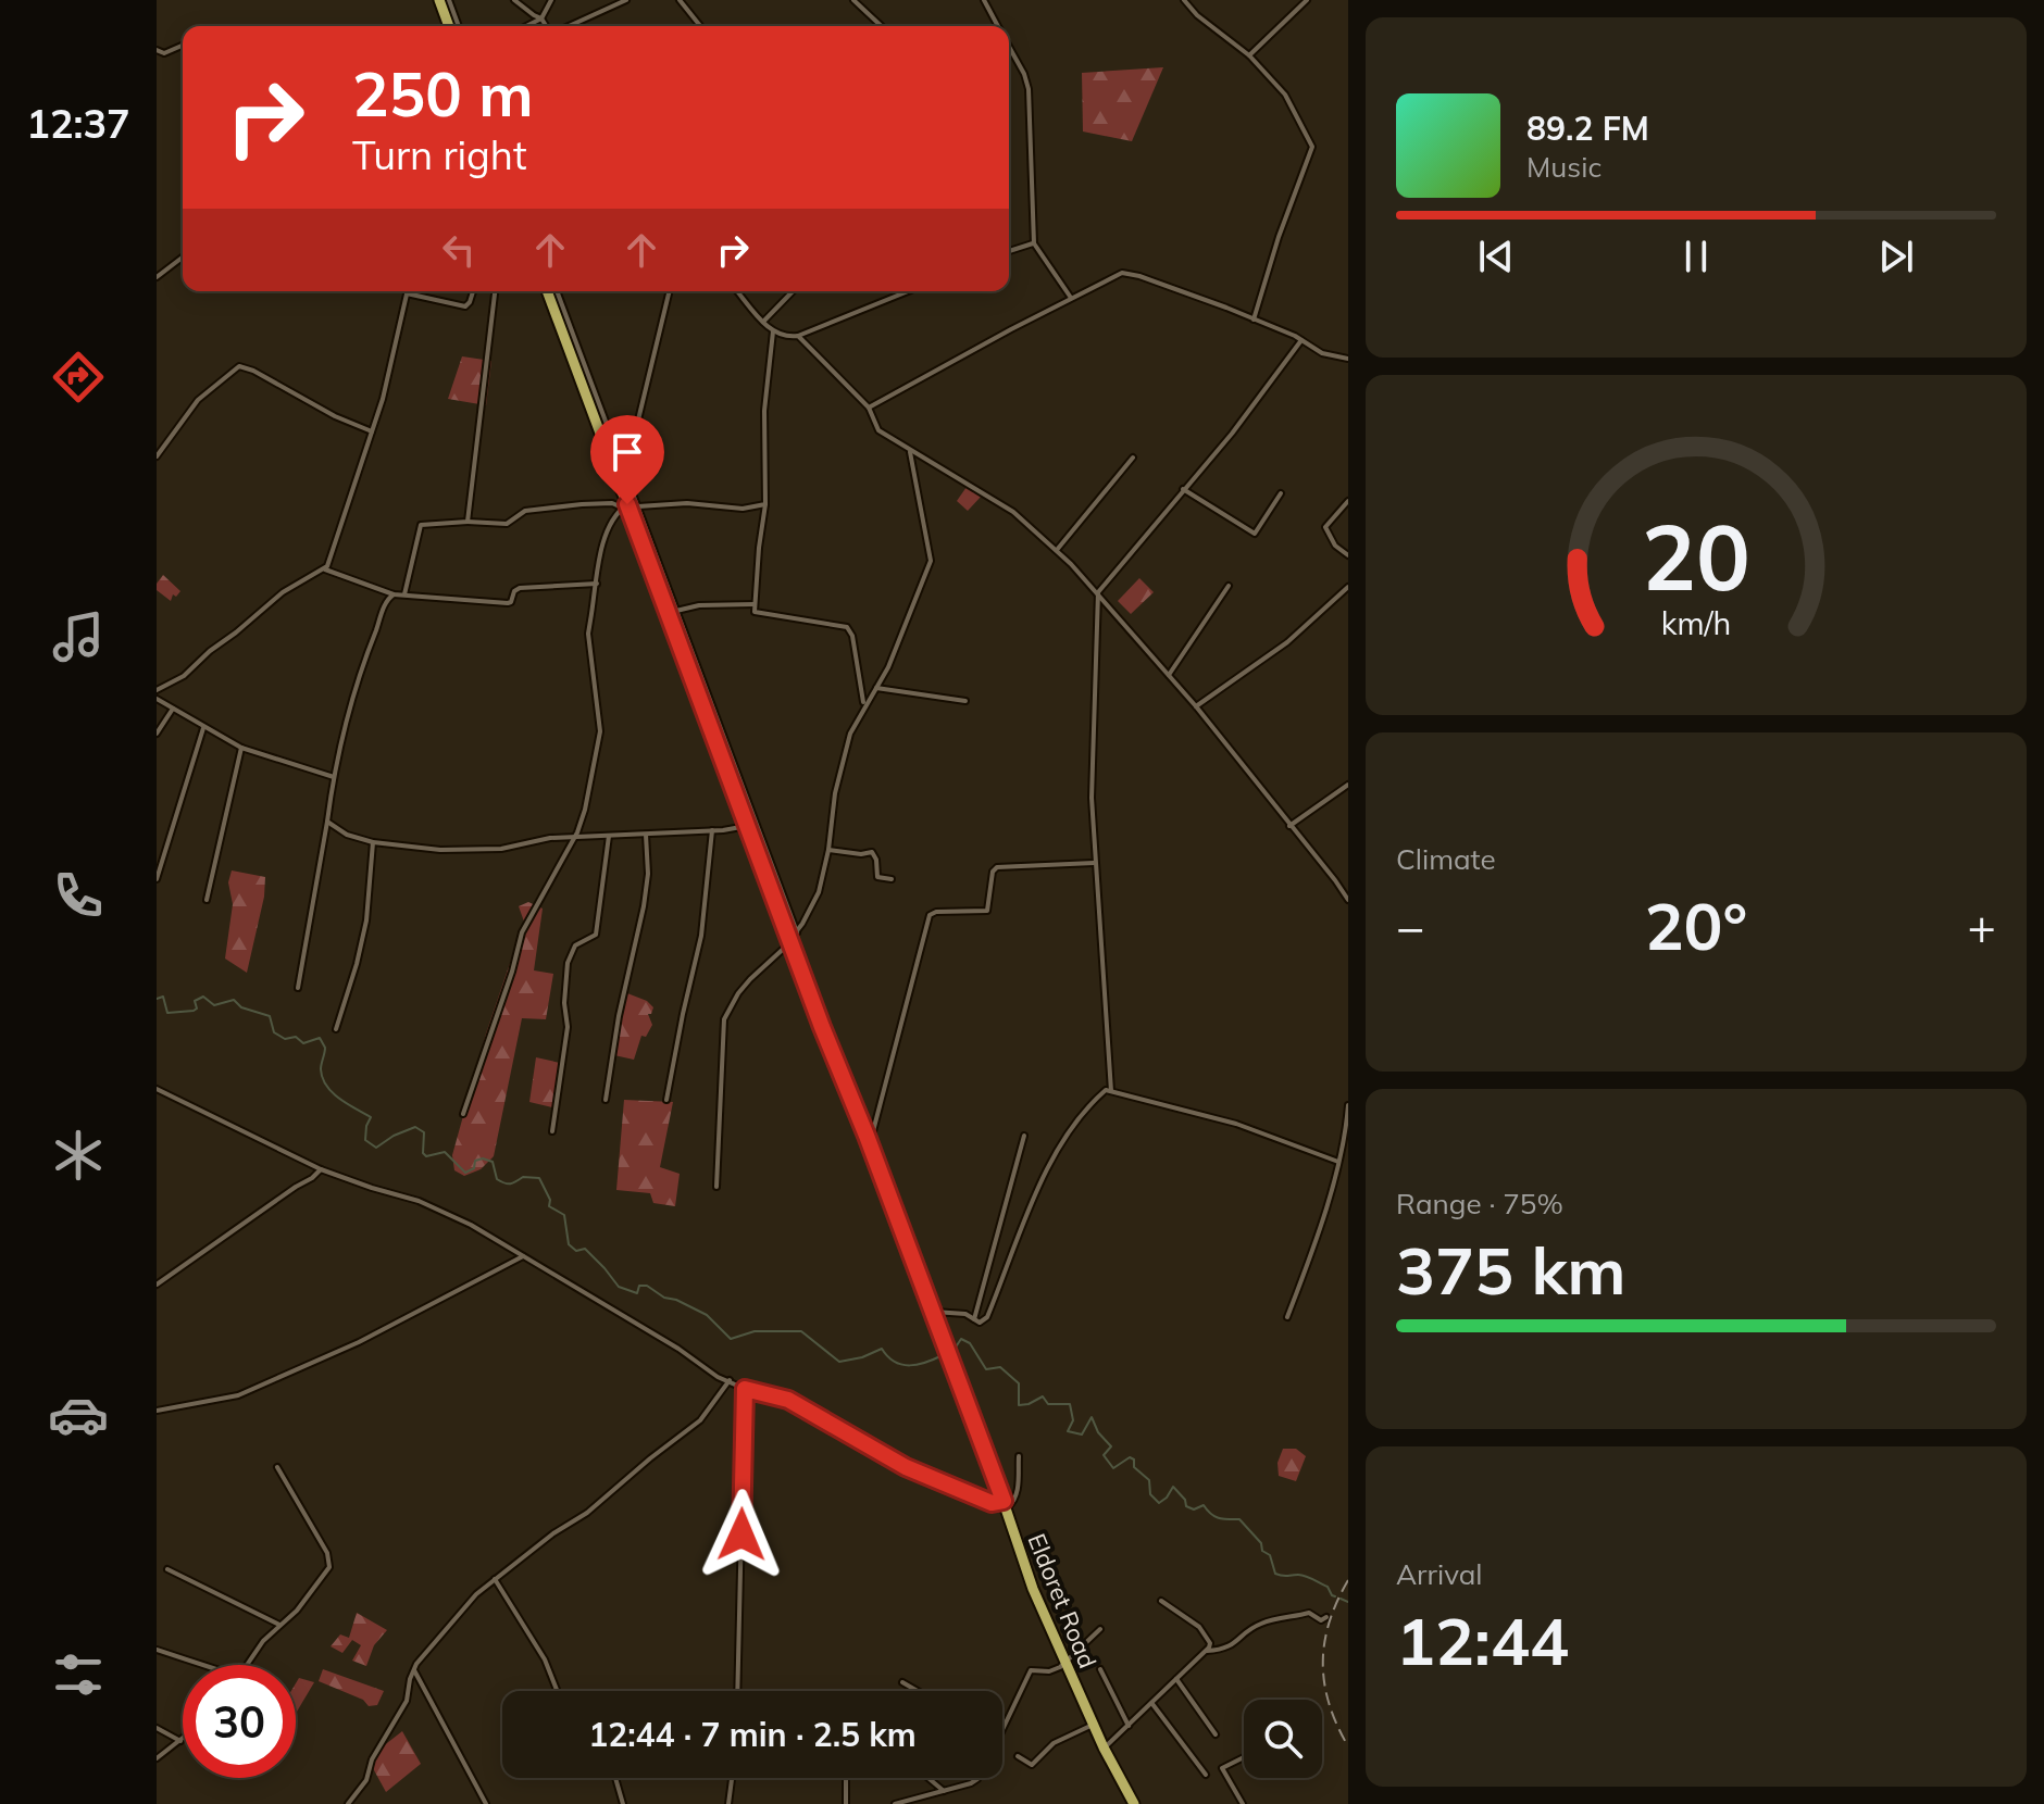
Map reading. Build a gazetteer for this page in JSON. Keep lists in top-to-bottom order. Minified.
{"streets":{"highway":["Eldoret Road"]},"page":{"tabs":"12:37","turn":["250 m","Turn right"],"song":["89.2 FM","Music"],"tile":["Climate",["Range · 75%","375 km"],["Arrival","12:44"]],"heat":["−","20°","+"],"limit":"30","trip":"12:44 · 7 min · 2.5 km","gauge":["20","km/h"]}}
